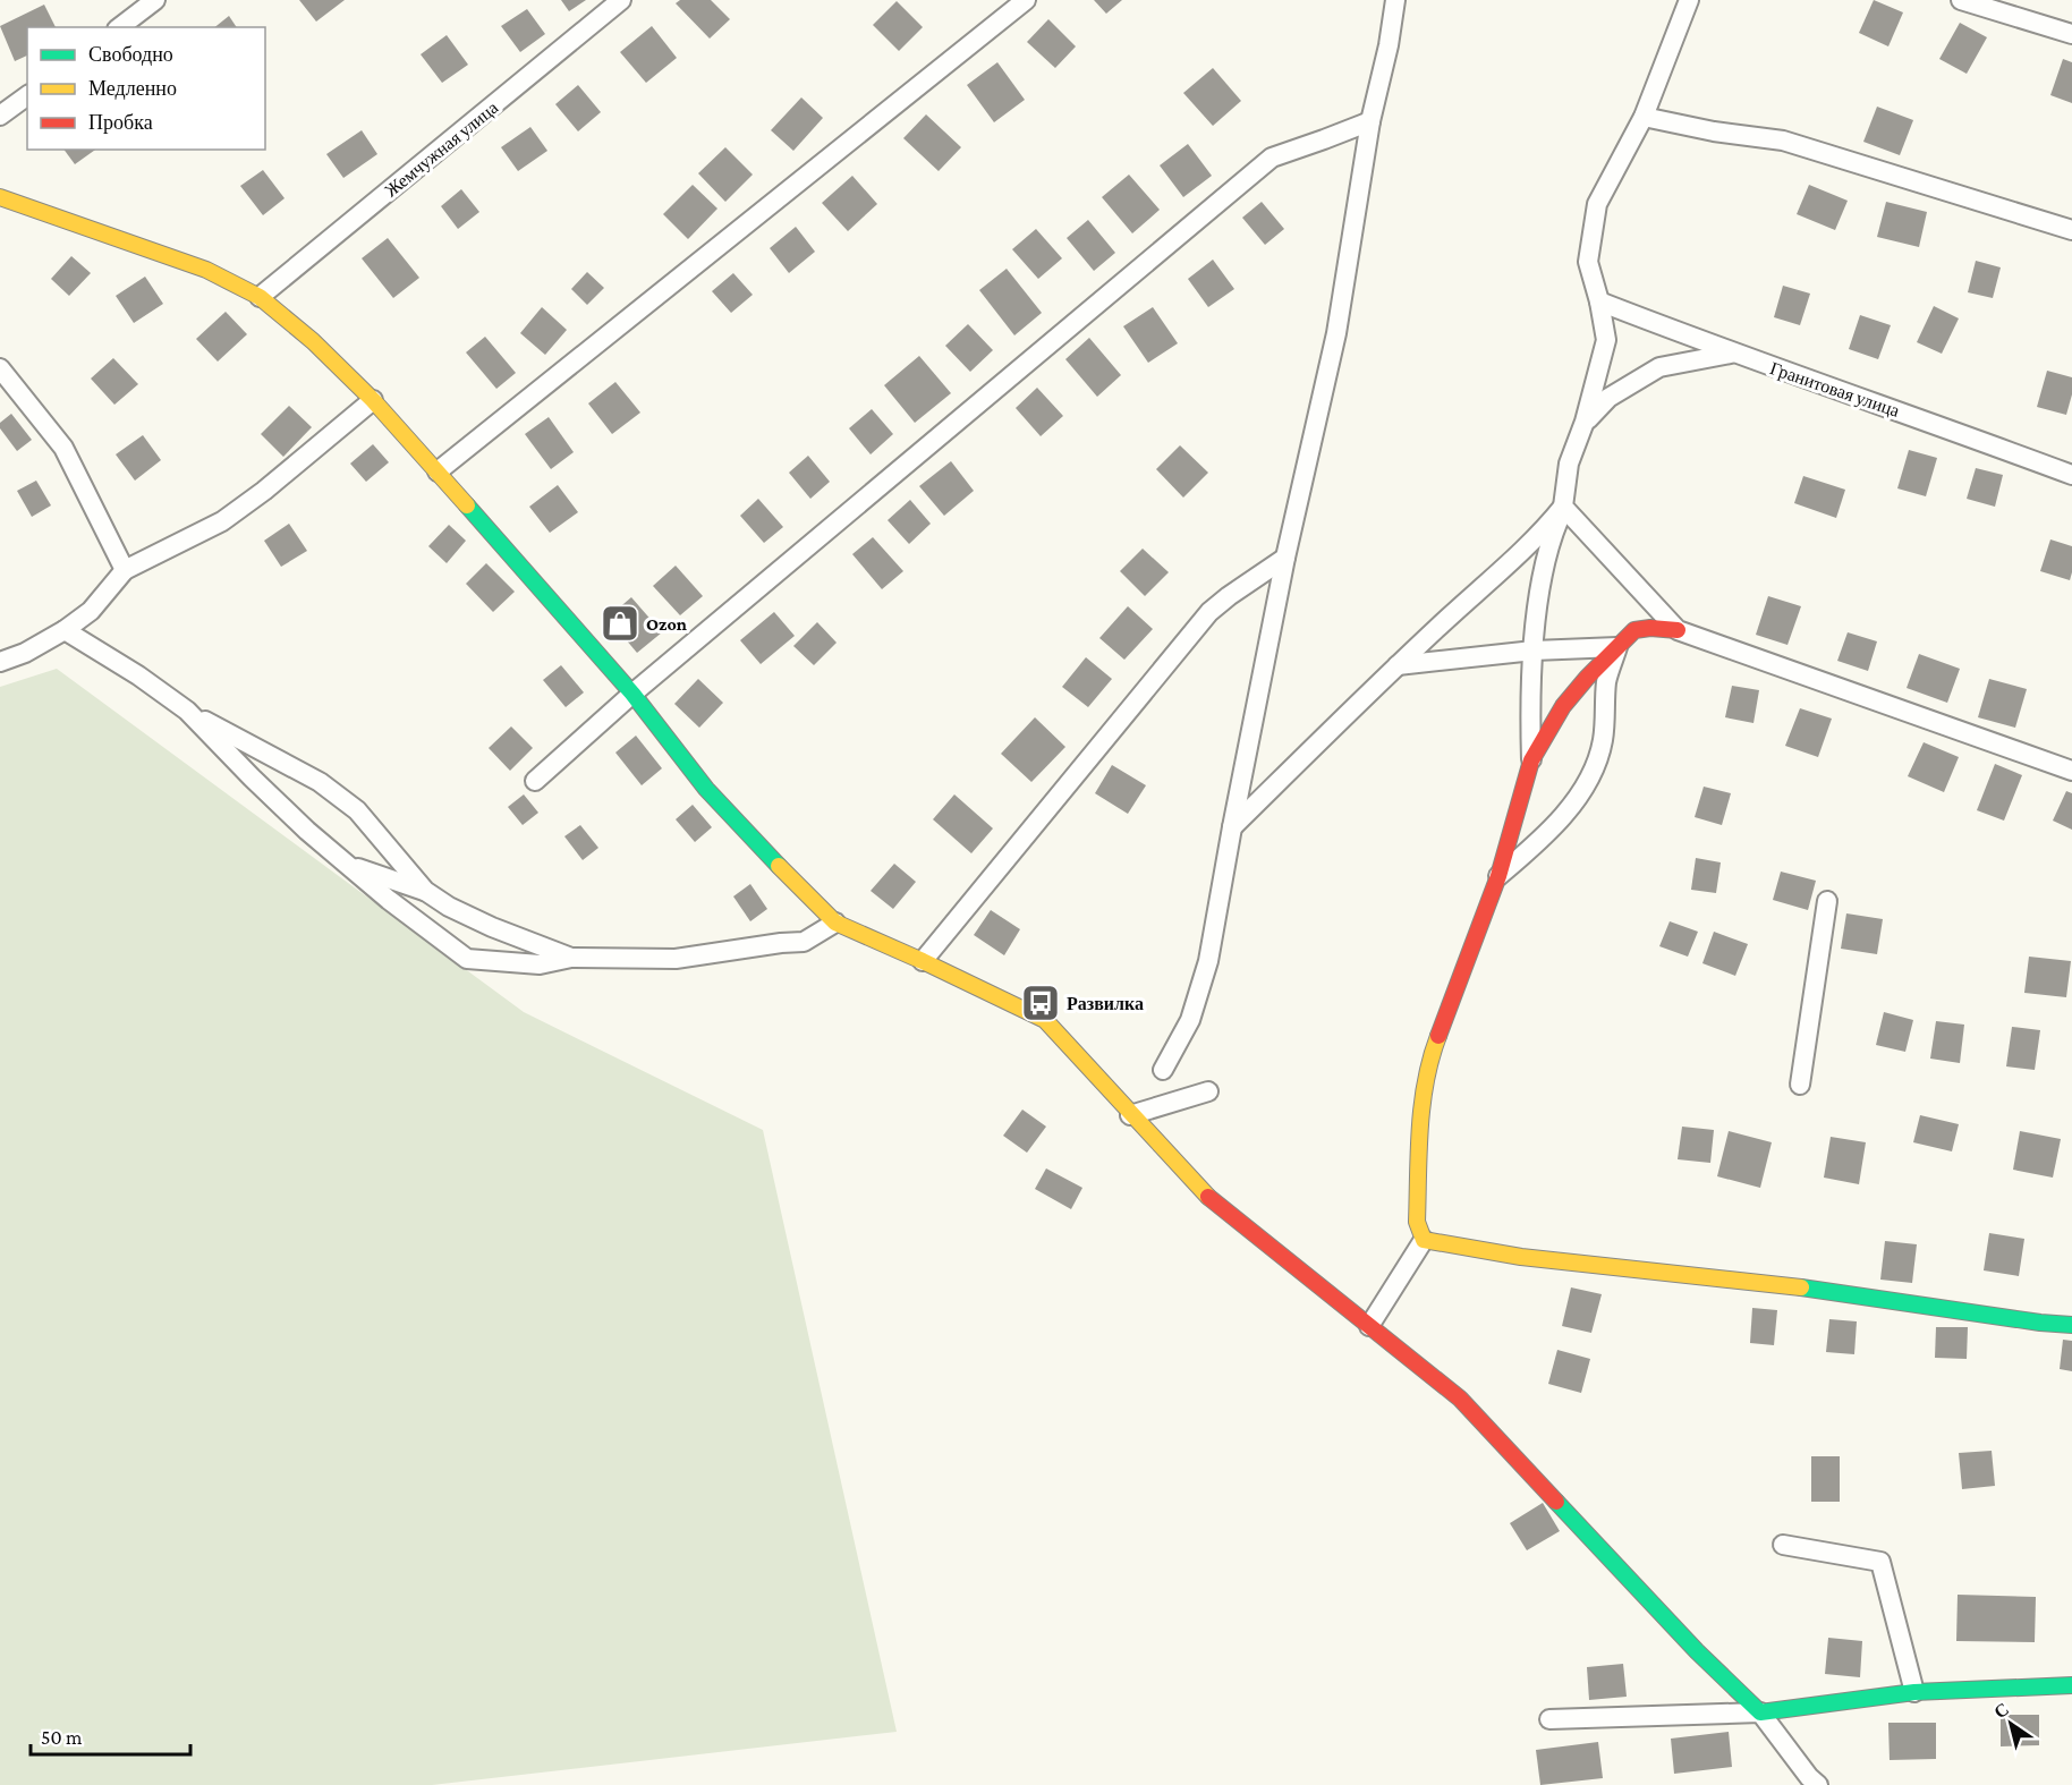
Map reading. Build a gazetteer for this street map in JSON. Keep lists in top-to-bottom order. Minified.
{"streets":{"street":["Жемчужная улица","Гранитовая улица"]},"places":{"shop":["Ozon"],"bus stop":["Развилка"]},"legend":["Свободно","Медленно","Пробка"],"scale_bar":"50 m","north":"top left"}
